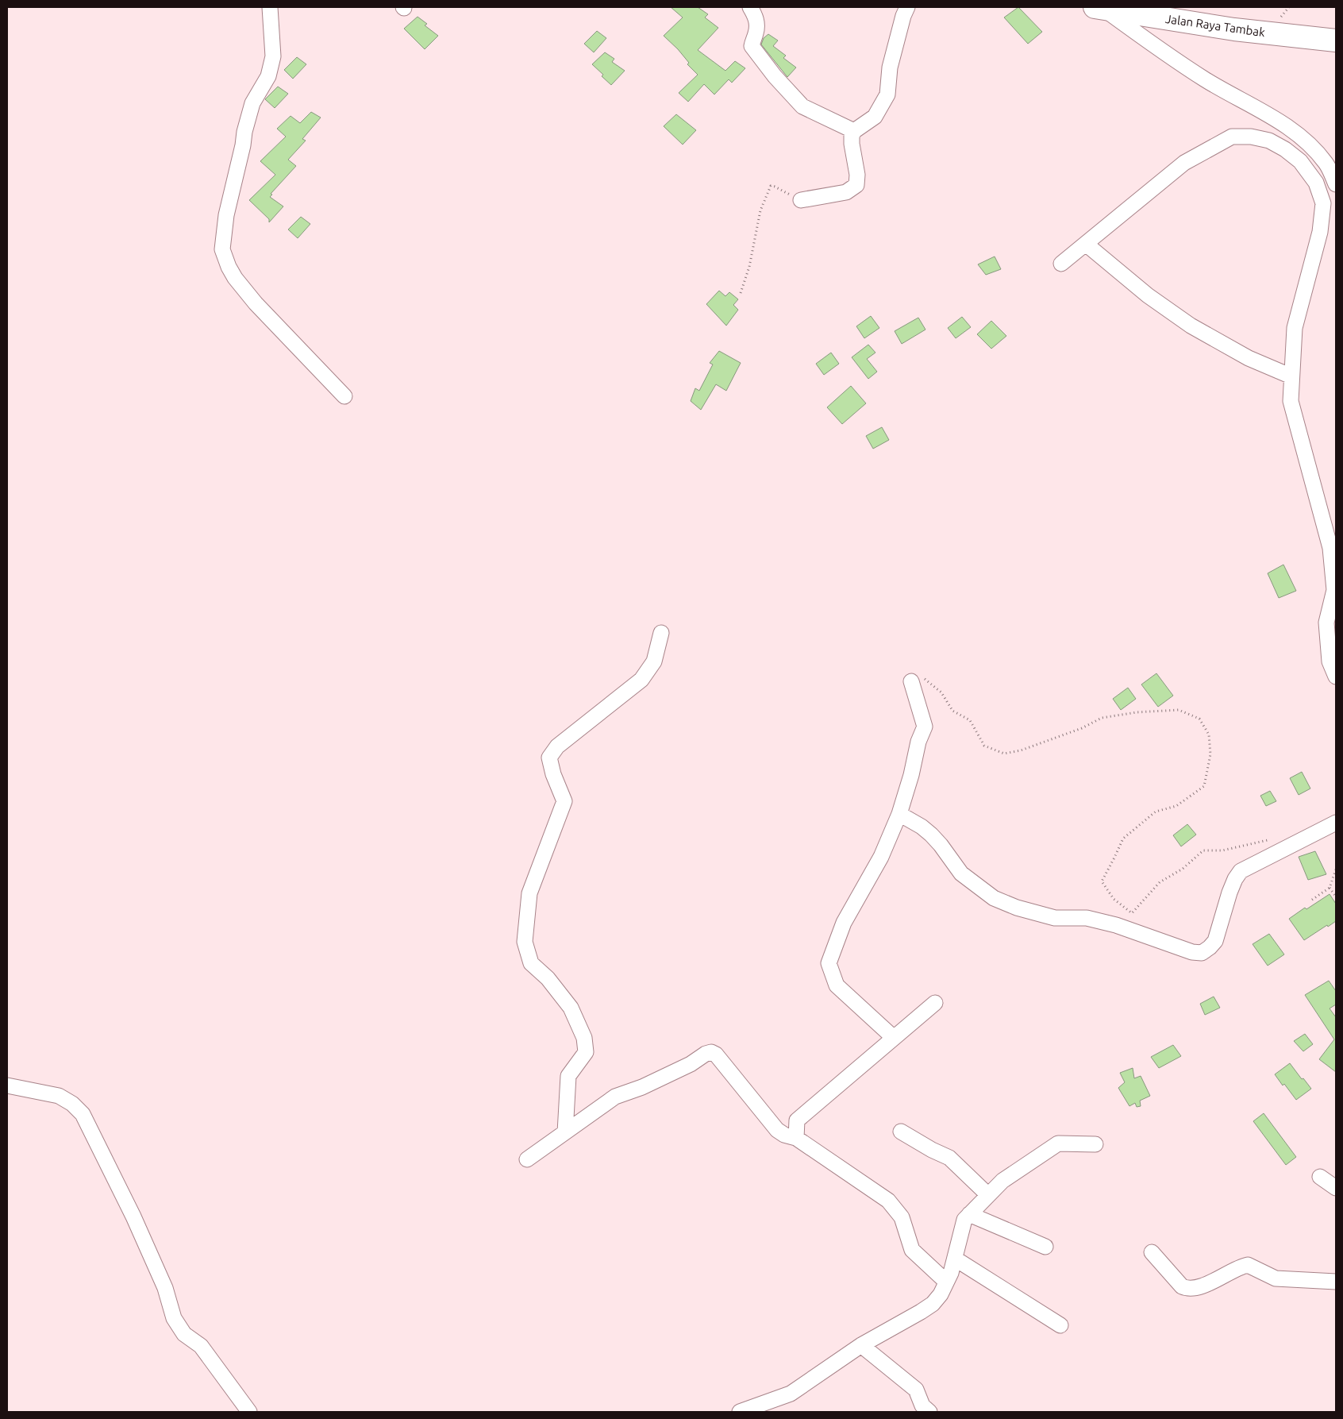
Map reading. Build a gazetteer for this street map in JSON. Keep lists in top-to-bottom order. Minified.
{"streets":{"street":["Jalan Raya Tambak"]}}
